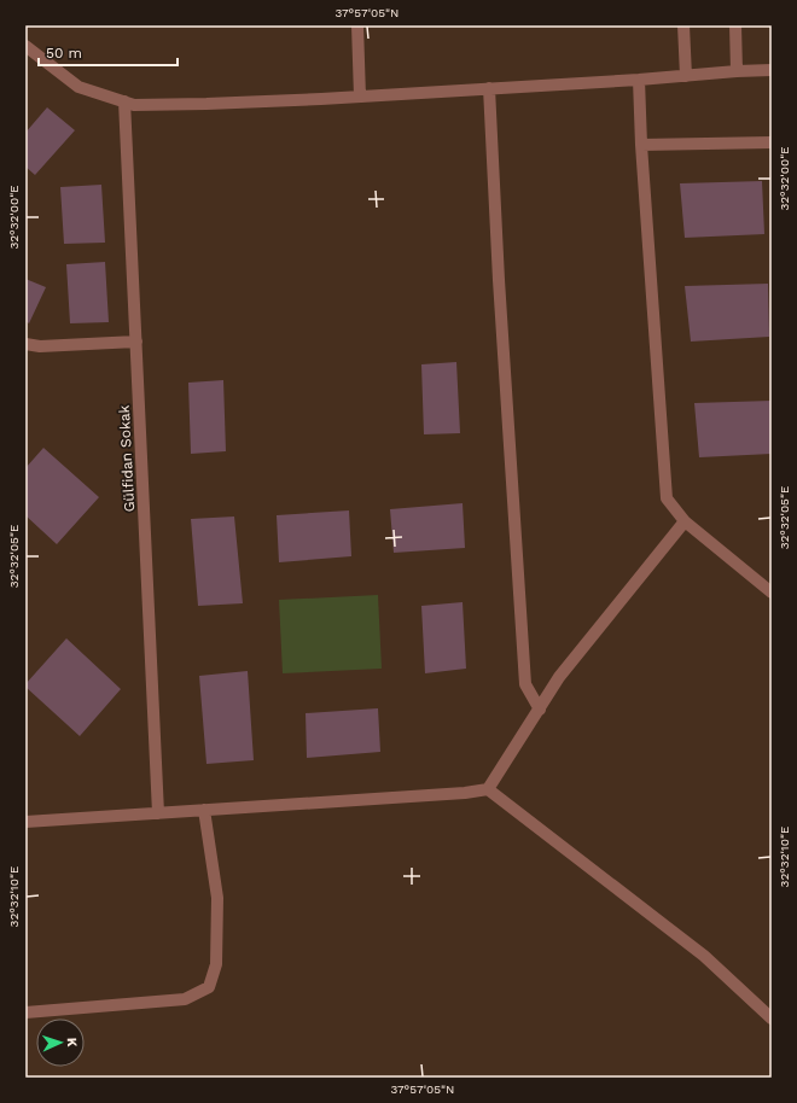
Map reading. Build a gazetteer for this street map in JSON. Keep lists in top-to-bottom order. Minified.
{"streets":{"street":["Gülfidan Sokak"]},"scale_bar":"50 m","north":"right","coordinates":["37°57'05\"N","32°32'00\"E","32°32'05\"E","32°32'10\"E"]}
